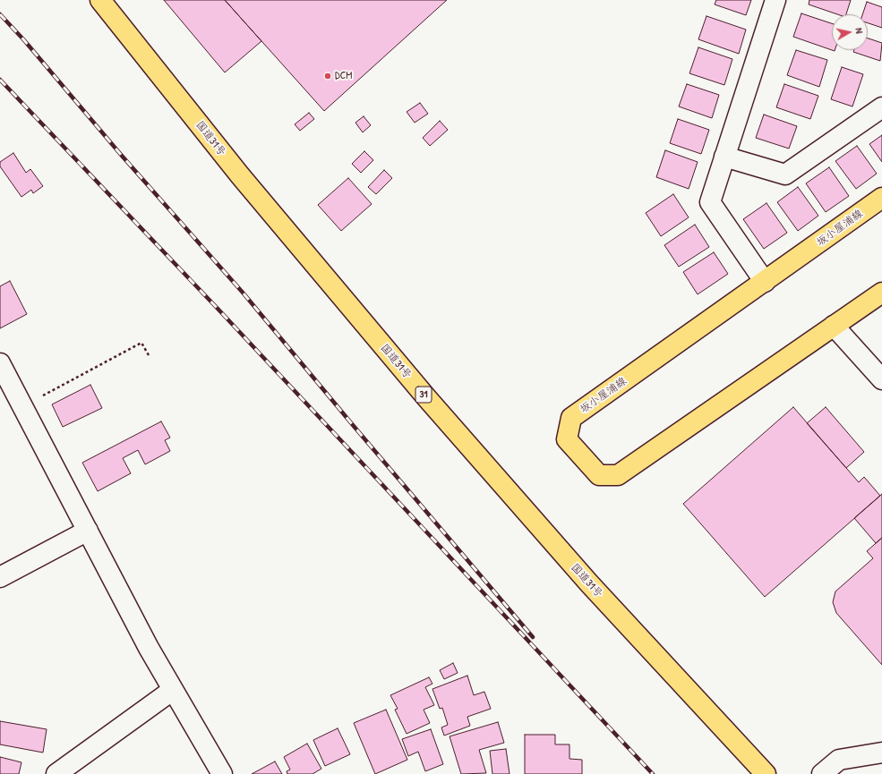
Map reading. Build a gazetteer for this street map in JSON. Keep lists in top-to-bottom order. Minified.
{"streets":{"main road":["国道31号","坂小屋浦線","31"]},"places":["DCM"],"north":"right"}
